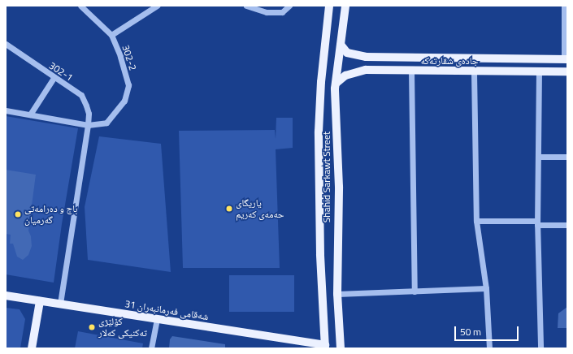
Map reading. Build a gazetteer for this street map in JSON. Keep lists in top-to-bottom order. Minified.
{"streets":{"main road":["جادەی شقارتەکە","Shahid Sarkawt Street","شەقامی فەرمانبەران 31"],"street":["302-2","302-1"]},"crossings":[["302-2","302-1"],["جادەی شقارتەکە","Shahid Sarkawt Street"],["302-1","شەقامی فەرمانبەران 31"],["Shahid Sarkawt Street","شەقامی فەرمانبەران 31"]],"places":["یاریگای ‌حەمەی کەریم","باج و دەرامەتی گەرمیان","کۆلێژی تەکنیکی کەلار"],"scale_bar":"50 m"}
